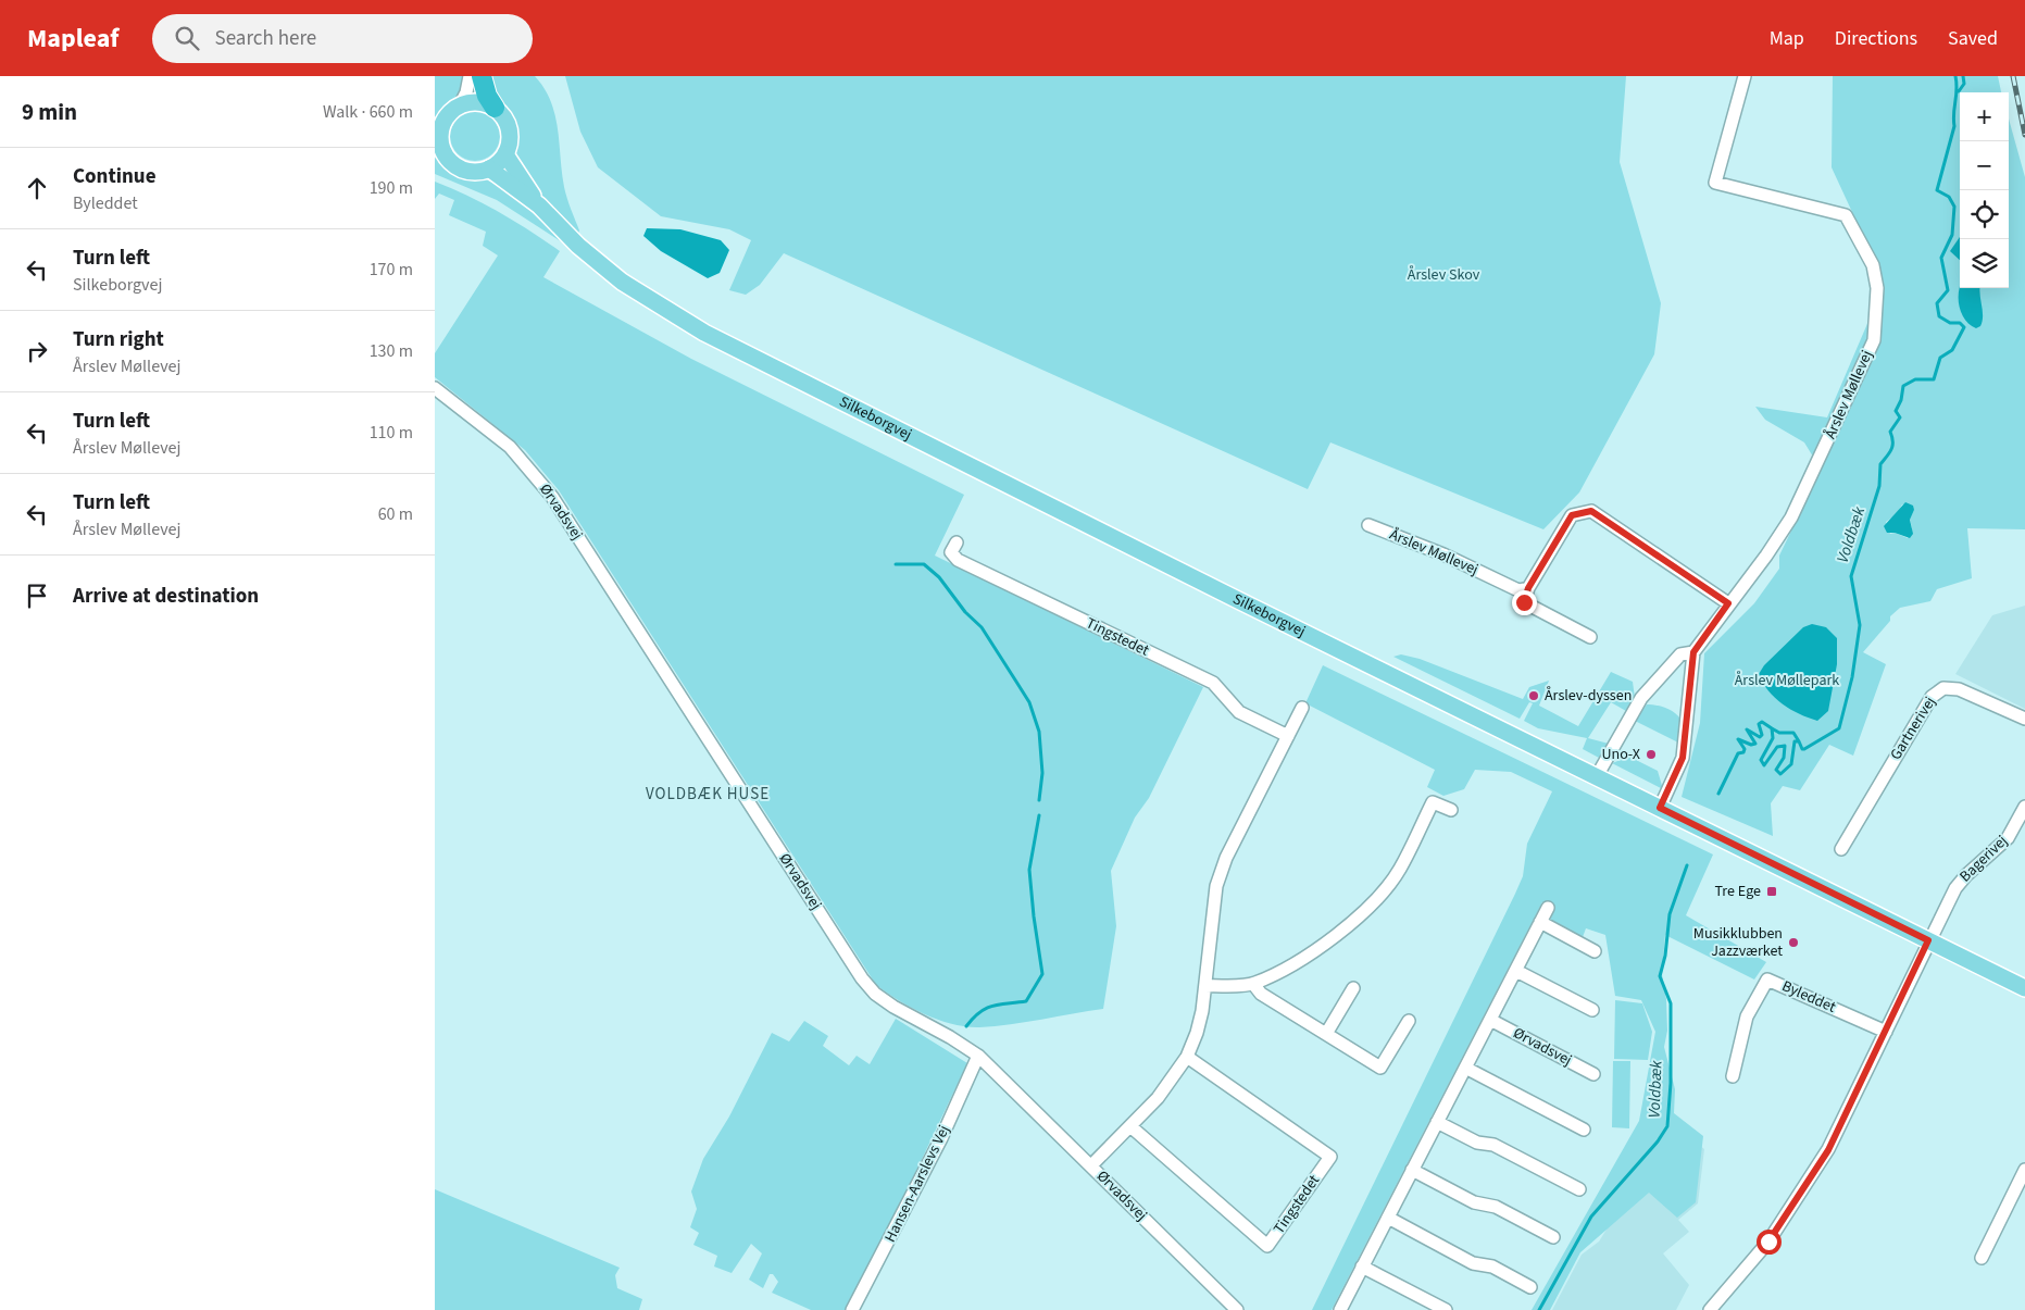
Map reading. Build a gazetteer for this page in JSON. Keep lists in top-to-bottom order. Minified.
{"streets":{"main road":["Silkeborgvej"],"street":["Årslev Møllevej","Ørvadsvej","Tingstedet","Gartnerivej","Bagerivej","Byleddet","Hansen-Aarslevs Vej"]},"crossings":[["Årslev Møllevej","Silkeborgvej"],["Silkeborgvej","Bagerivej"],["Ørvadsvej","Hansen-Aarslevs Vej"]],"districts":["VOLDBÆK HUSE"],"water":["Voldbæk"],"parks":["Årslev Skov","Årslev Møllepark"],"places":{"other":["Årslev-dyssen","Uno-X","Musikklubben Jazzværket"],"transit":["Tre Ege"]},"page":{"header":"Mapleaf","search":"Search here","nav":["Map","Directions","Saved"],"heading":["9 min","Walk · 660 m"],"map_buttons":["+","−"],"list":[["Continue","Byleddet","190 m"],["Turn left","Silkeborgvej","170 m"],["Turn right","Årslev Møllevej","130 m"],["Turn left","Årslev Møllevej","110 m"],["Turn left","Årslev Møllevej","60 m"],"Arrive at destination"]}}
